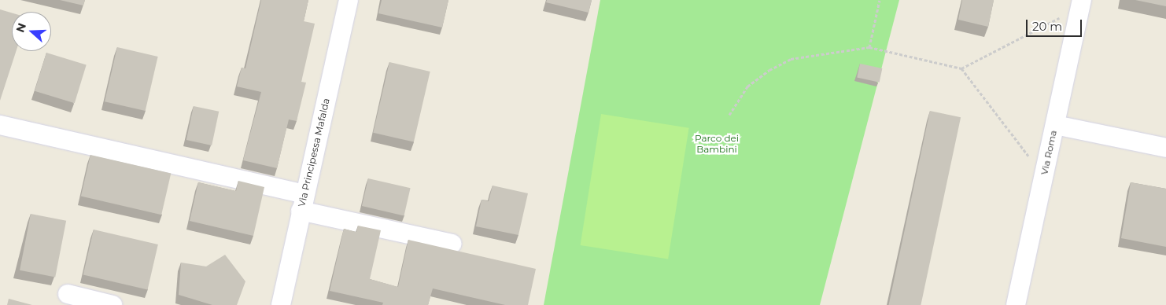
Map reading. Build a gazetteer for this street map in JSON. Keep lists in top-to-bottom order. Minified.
{"streets":{"street":["Via Principessa Mafalda","Via Roma"]},"parks":["Parco dei Bambini"],"scale_bar":"20 m","north":"left"}
